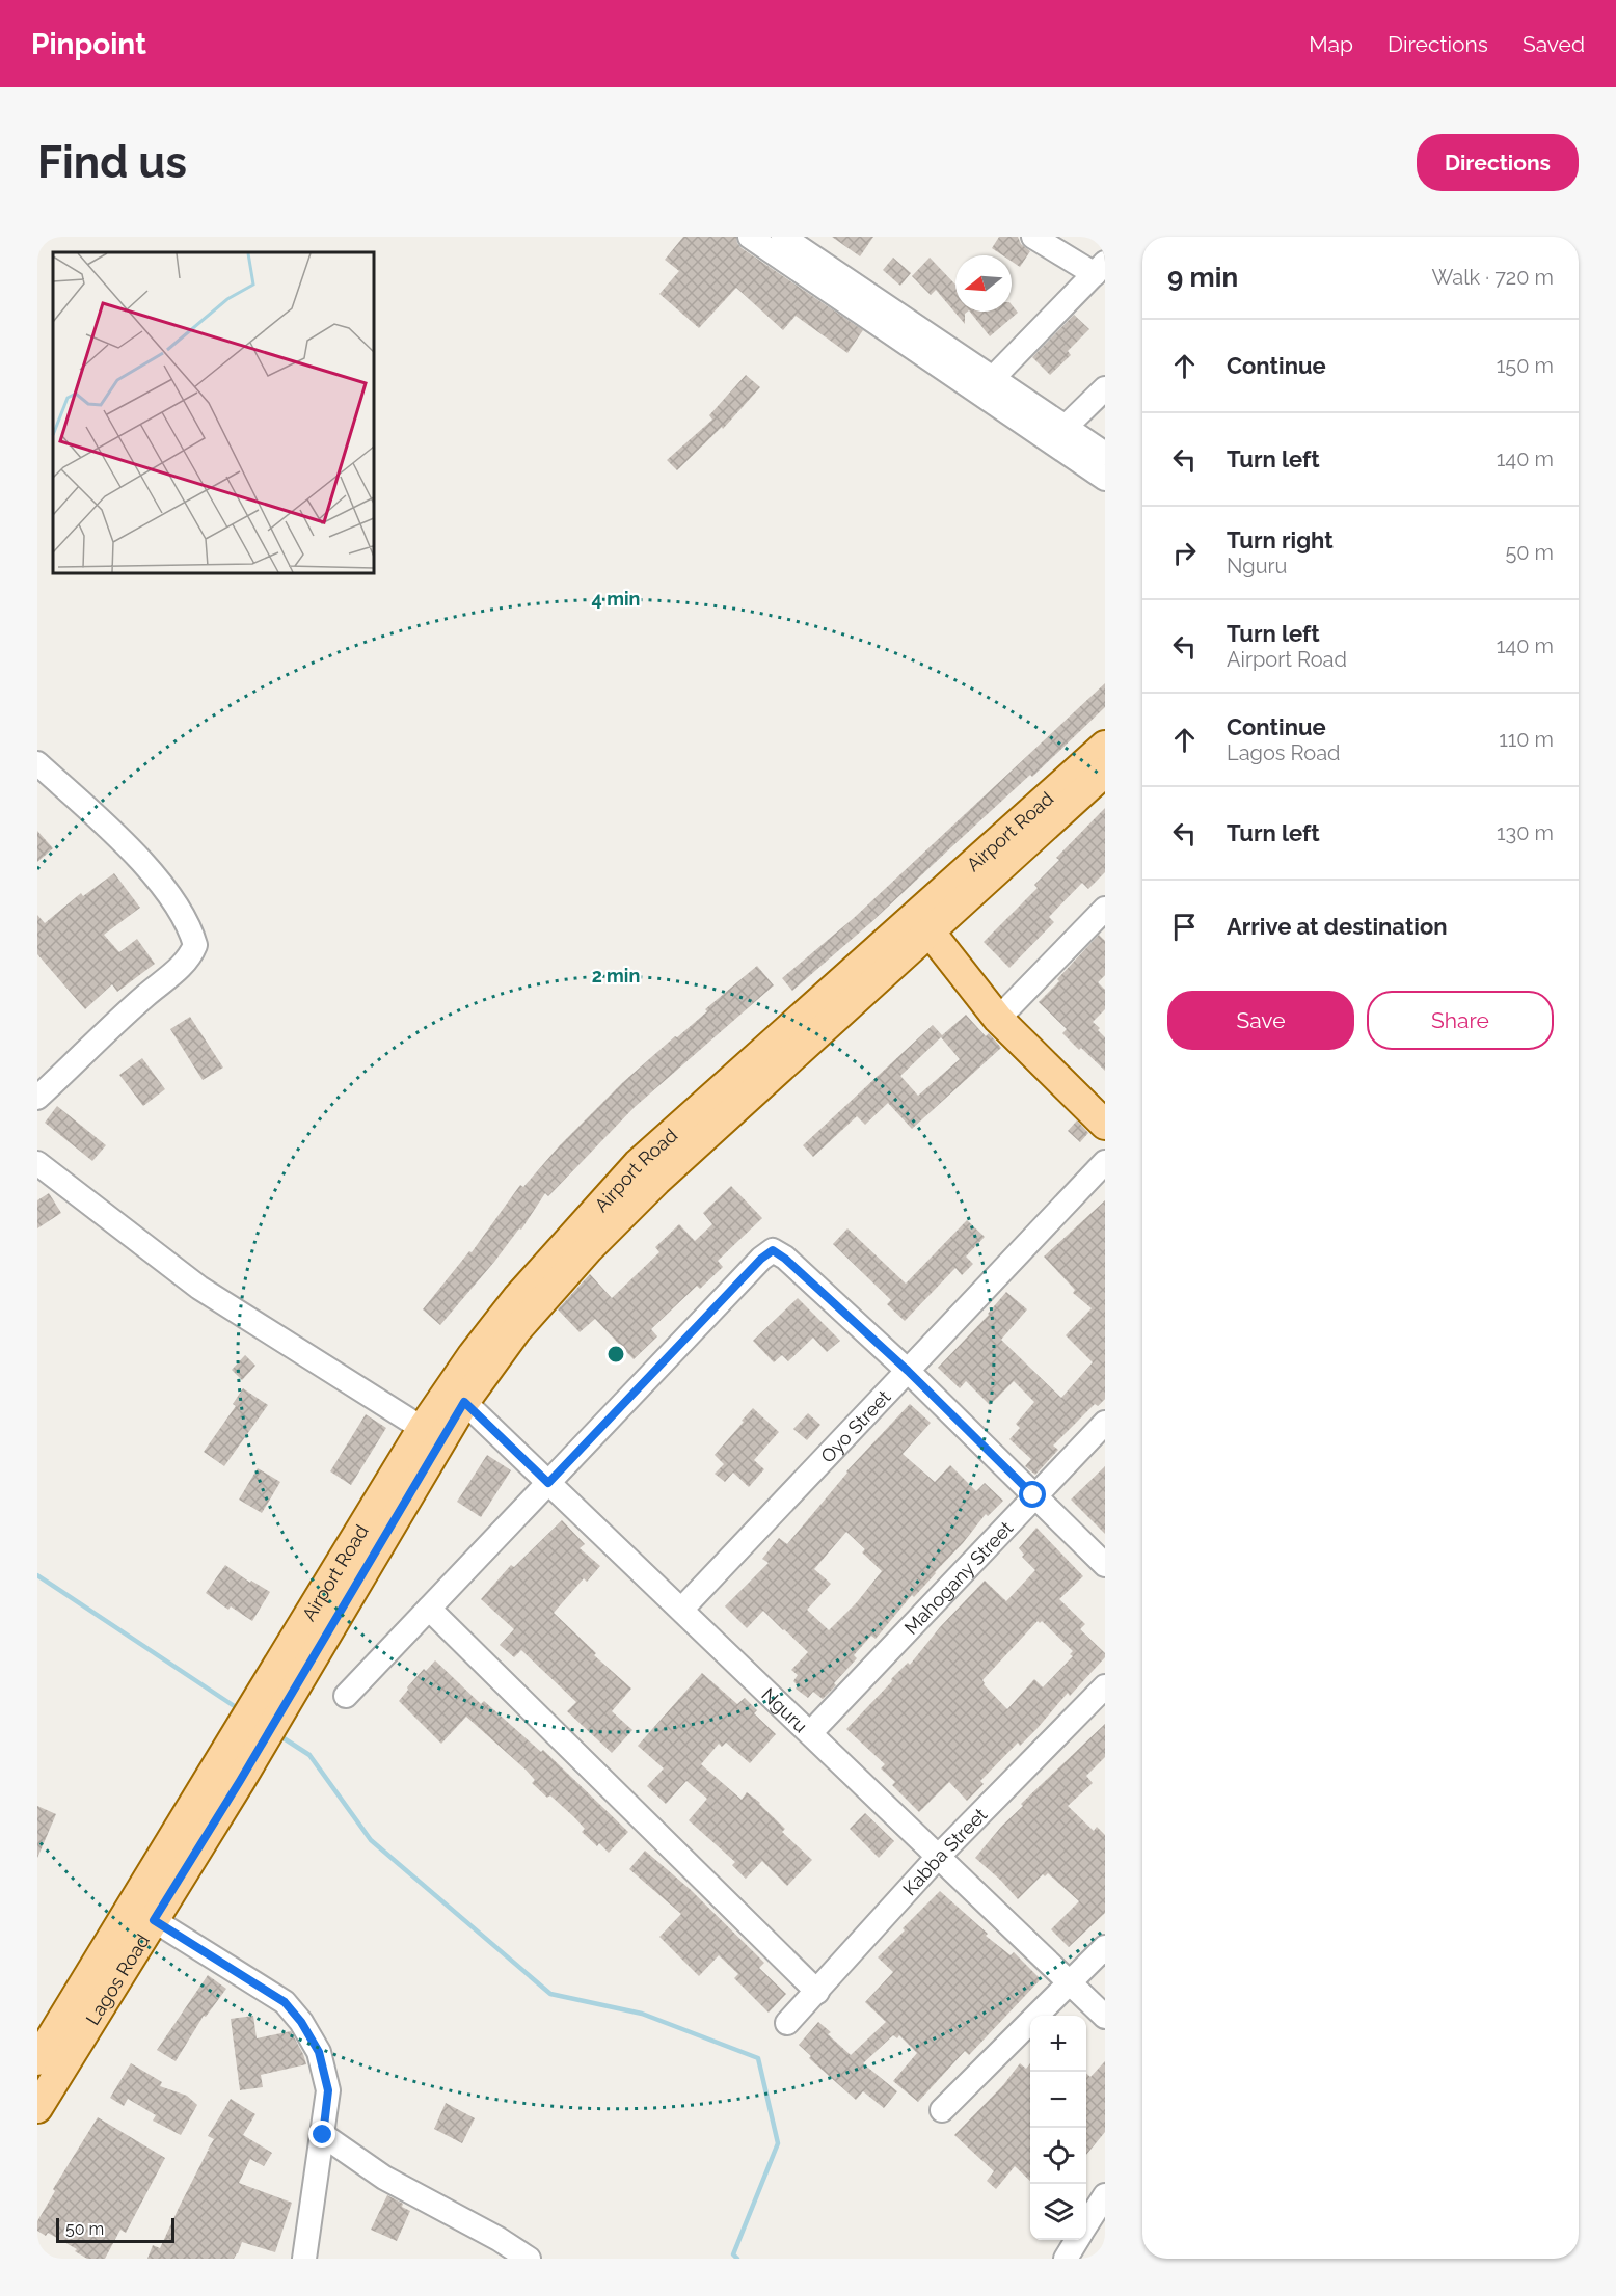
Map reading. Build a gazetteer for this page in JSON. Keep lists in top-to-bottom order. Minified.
{"streets":{"main road":["Airport Road","Lagos Road"],"street":["Oyo Street","Mahogany Street","Nguru","Kabba Street"]},"crossings":[["Airport Road","Nguru"],["Airport Road","Lagos Road"],["Oyo Street","Nguru"],["Mahogany Street","Nguru"],["Nguru","Kabba Street"]],"scale_bar":"50 m","north":"left","page":{"header":"Pinpoint","nav":["Map","Directions","Saved"],"buttons":["Directions",["Save","Share"]],"title":"Find us","heading":["9 min","Walk · 720 m"],"list":[["Continue","150 m"],["Turn left","140 m"],["Turn right","Nguru","50 m"],["Turn left","Airport Road","140 m"],["Continue","Lagos Road","110 m"],["Turn left","130 m"],"Arrive at destination"],"map_buttons":["+","−"],"scale":"50 m"},"rings":["4 min","2 min"]}
